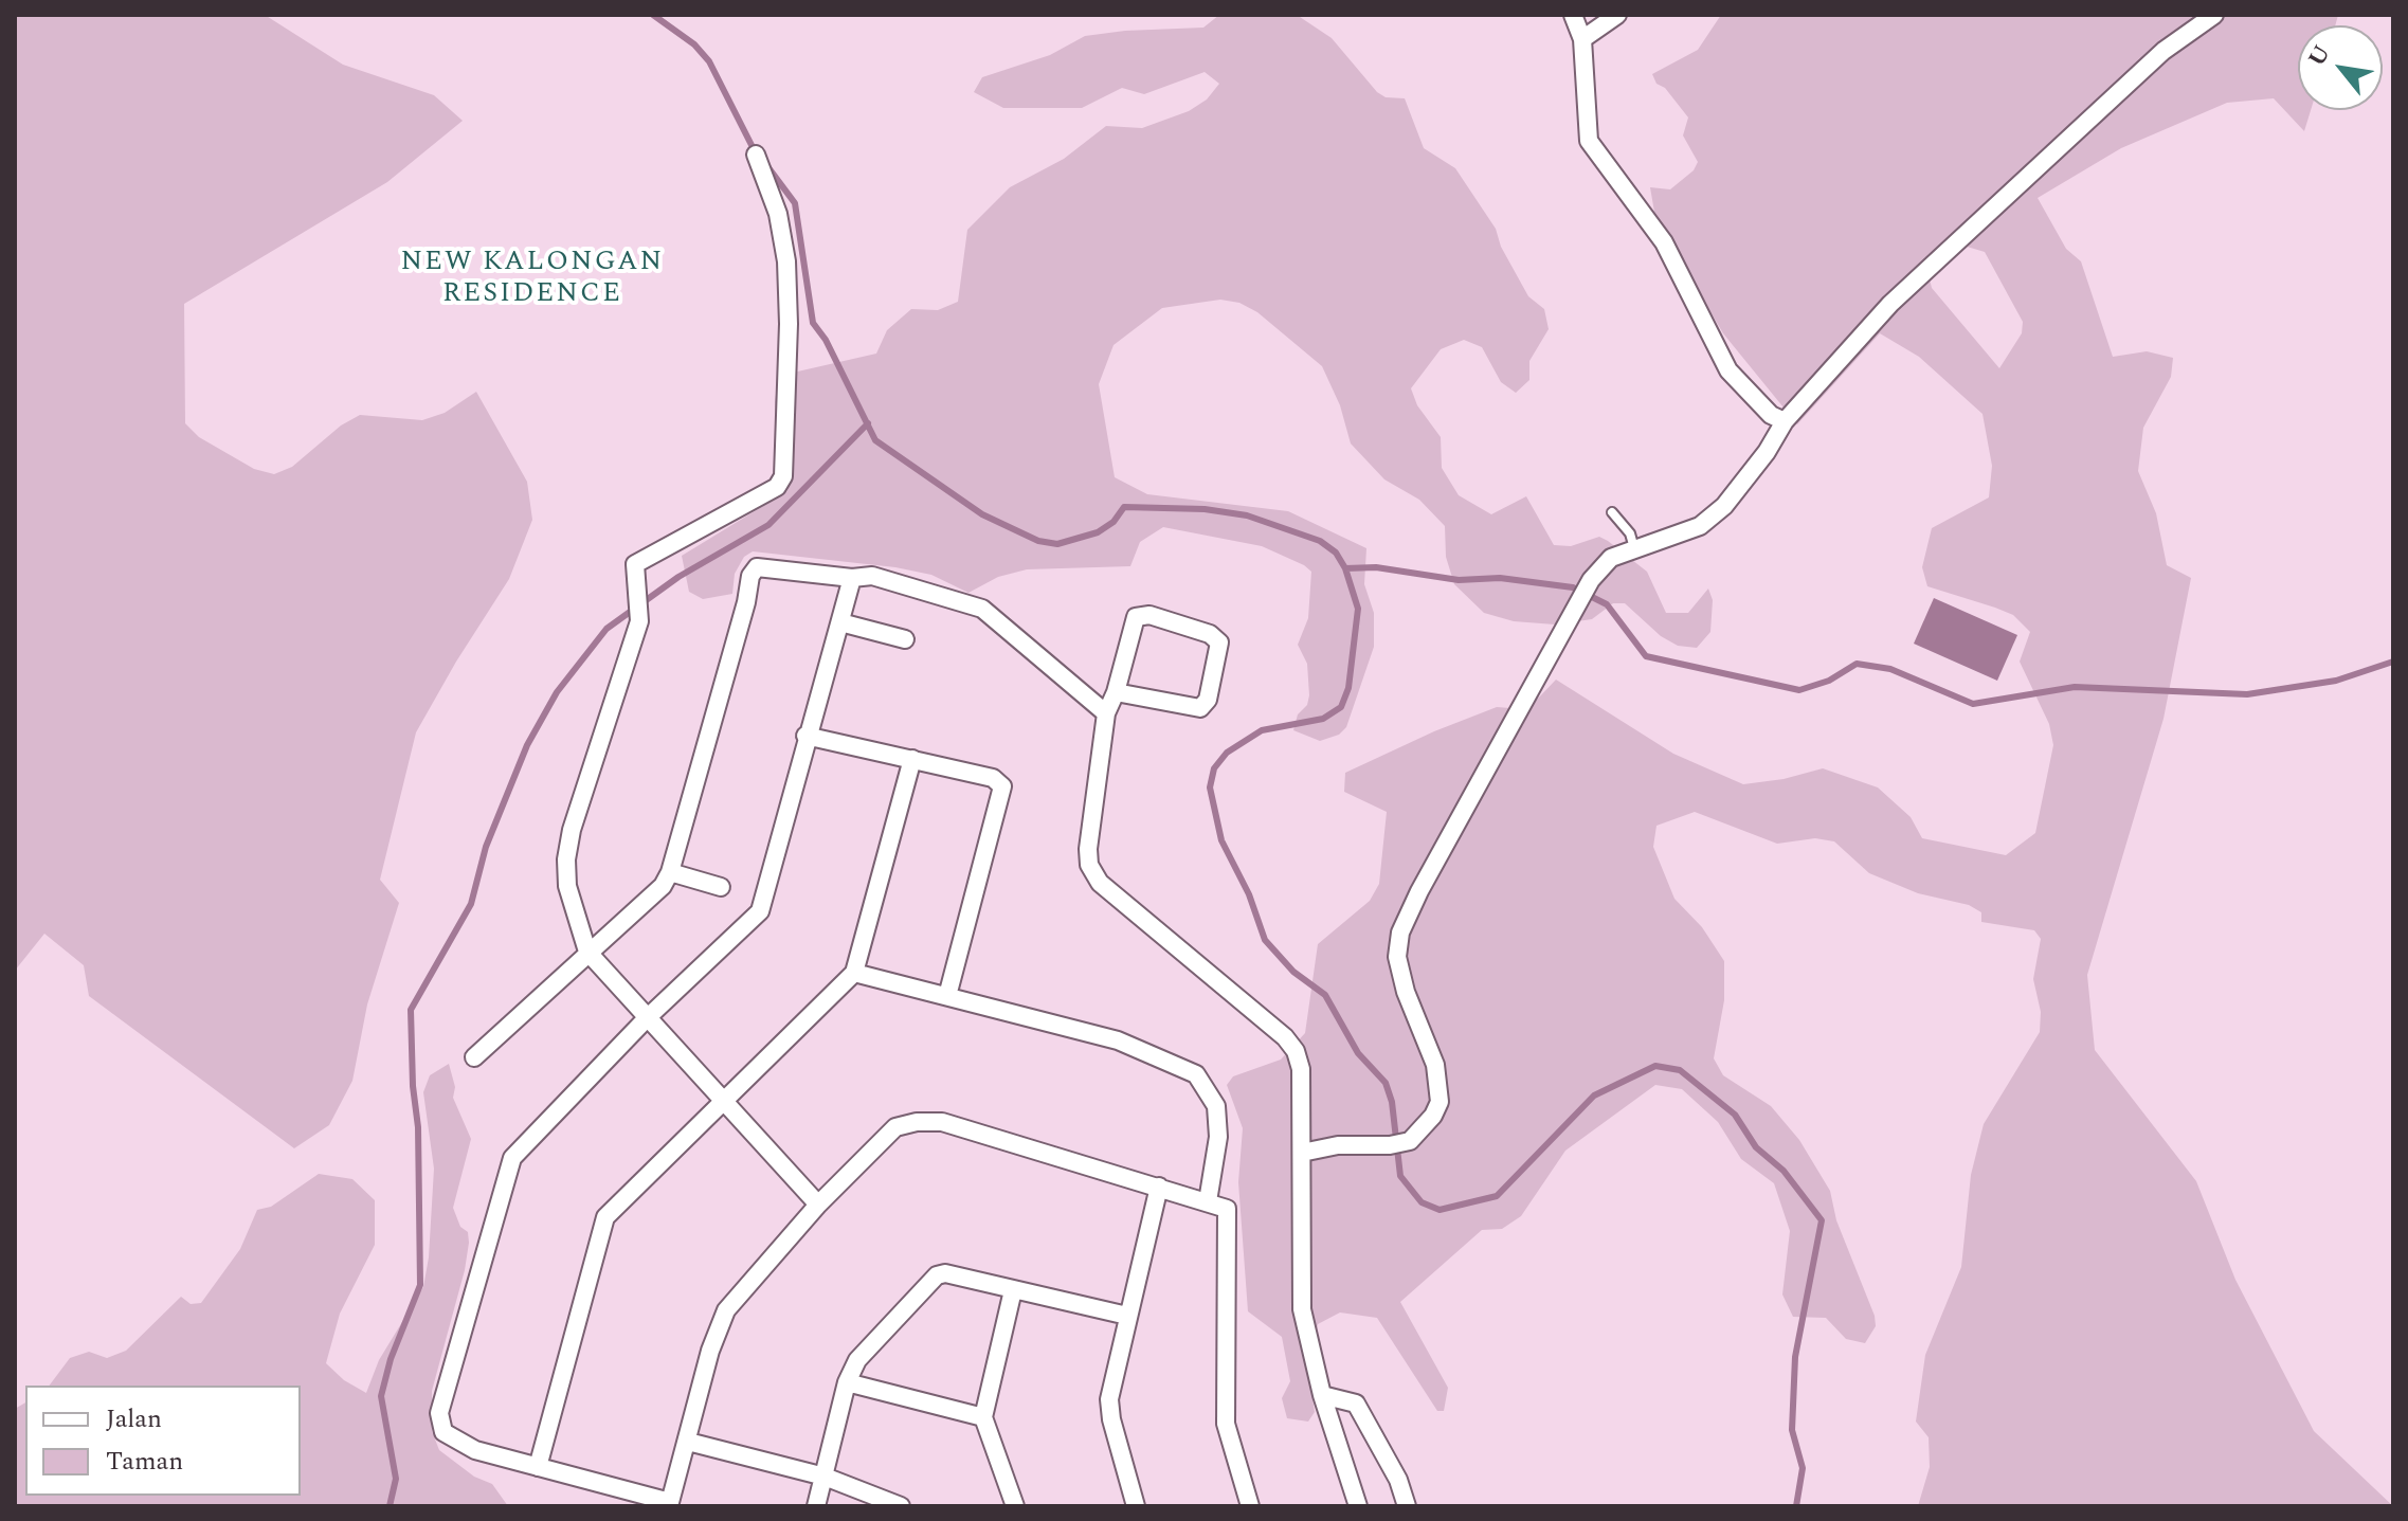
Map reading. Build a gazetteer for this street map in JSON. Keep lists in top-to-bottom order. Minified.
{"districts":["NEW KALONGAN RESIDENCE"],"legend":["Jalan","Taman"],"north":"top left"}
